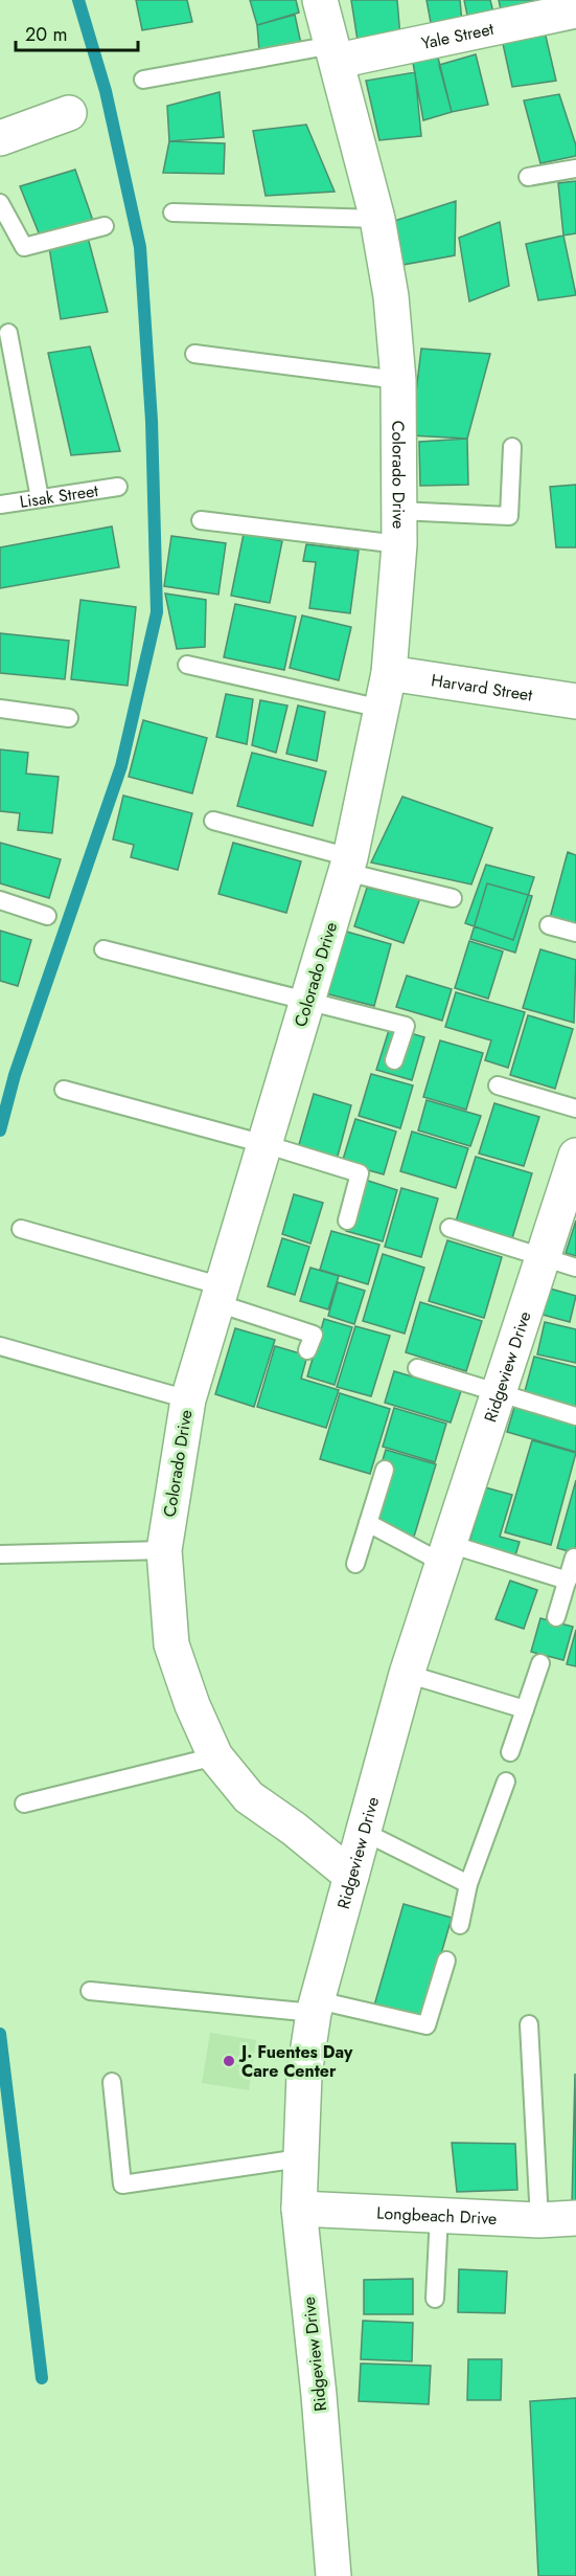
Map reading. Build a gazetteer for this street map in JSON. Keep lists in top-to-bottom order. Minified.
{"streets":{"street":["Yale Street","Colorado Drive","Harvard Street","Ridgeview Drive","Longbeach Drive"],"lane":["Lisak Street"]},"crossings":[["Yale Street","Colorado Drive"],["Colorado Drive","Harvard Street"],["Colorado Drive","Ridgeview Drive"],["Ridgeview Drive","Longbeach Drive"]],"places":["J. Fuentes Day Care Center"],"scale_bar":"20 m"}
